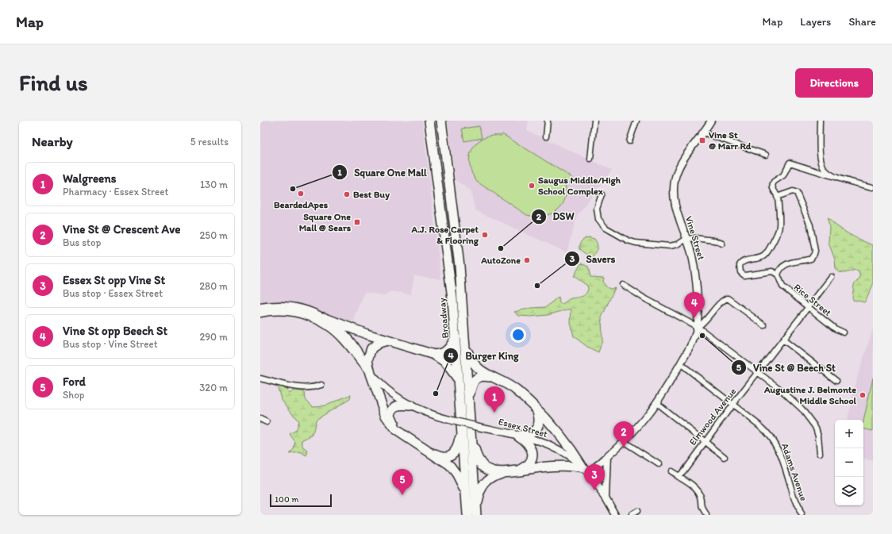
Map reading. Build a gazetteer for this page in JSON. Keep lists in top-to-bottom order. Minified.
{"streets":{"highway":["Broadway"],"main road":["Vine Street","Essex Street"],"street":["Rice Street","Elmwood Avenue","Adams Avenue"]},"crossings":[["Vine Street","Essex Street"],["Vine Street","Adams Avenue"],["Rice Street","Elmwood Avenue"],["Broadway","Essex Street"],["Elmwood Avenue","Adams Avenue"]],"places":{"transit":["Vine St @ Marr Rd","Square One Mall @ Sears"],"other":["Saugus Middle/High School Complex","Square One Mall","BeardedApes","Best Buy","A.J. Rose Carpet & Flooring","DSW","AutoZone","Savers","Vine St @ Beech St","Burger King","Augustine J. Belmonte Middle School"]},"scale_bar":"100 m","page":{"header":"Map","nav":["Map","Layers","Share"],"buttons":"Directions","title":"Find us","heading":["Nearby","5 results"],"list":[{"mark":"1","name":"Walgreens","note":"Pharmacy · Essex Street","value":"130 m"},{"mark":"2","name":"Vine St @ Crescent Ave","note":"Bus stop","value":"250 m"},{"mark":"3","name":"Essex St opp Vine St","note":"Bus stop · Essex Street","value":"280 m"},{"mark":"4","name":"Vine St opp Beech St","note":"Bus stop · Vine Street","value":"290 m"},{"mark":"5","name":"Ford","note":"Shop","value":"320 m"}],"pins":["4","1","2","3","5"],"map_buttons":["+","−"],"scale":"100 m"}}
